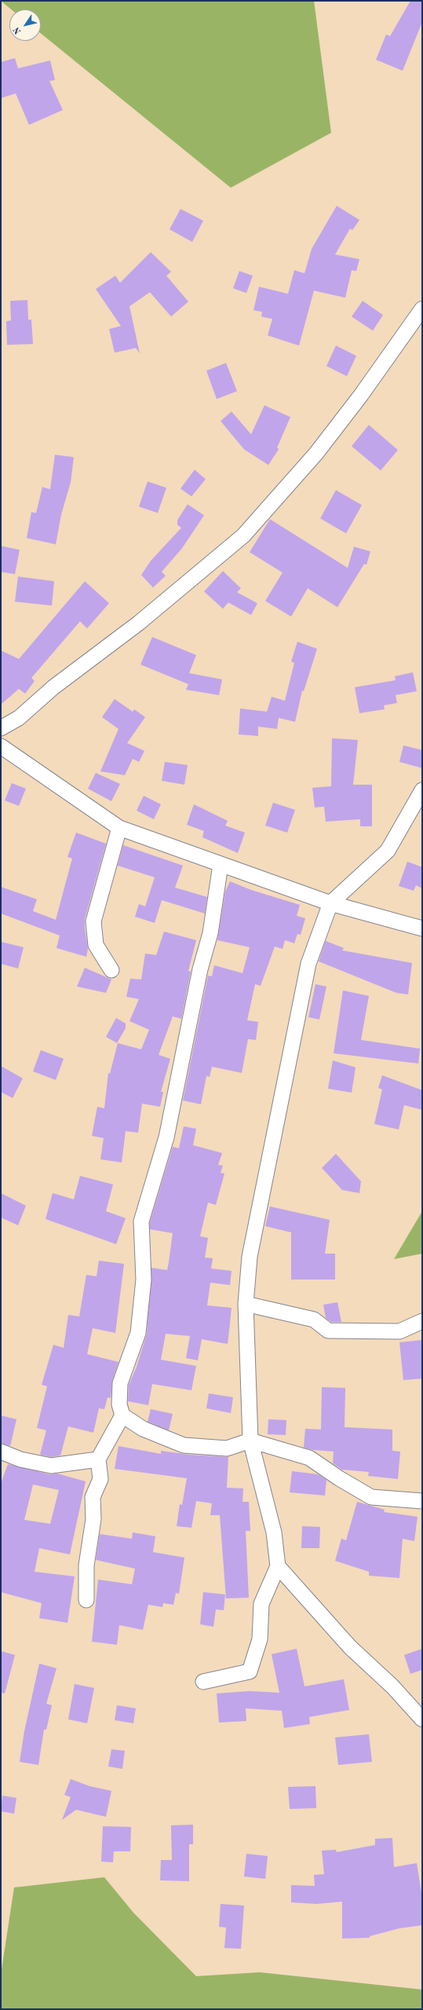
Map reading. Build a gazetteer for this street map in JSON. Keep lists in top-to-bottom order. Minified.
{"north":"bottom left"}
